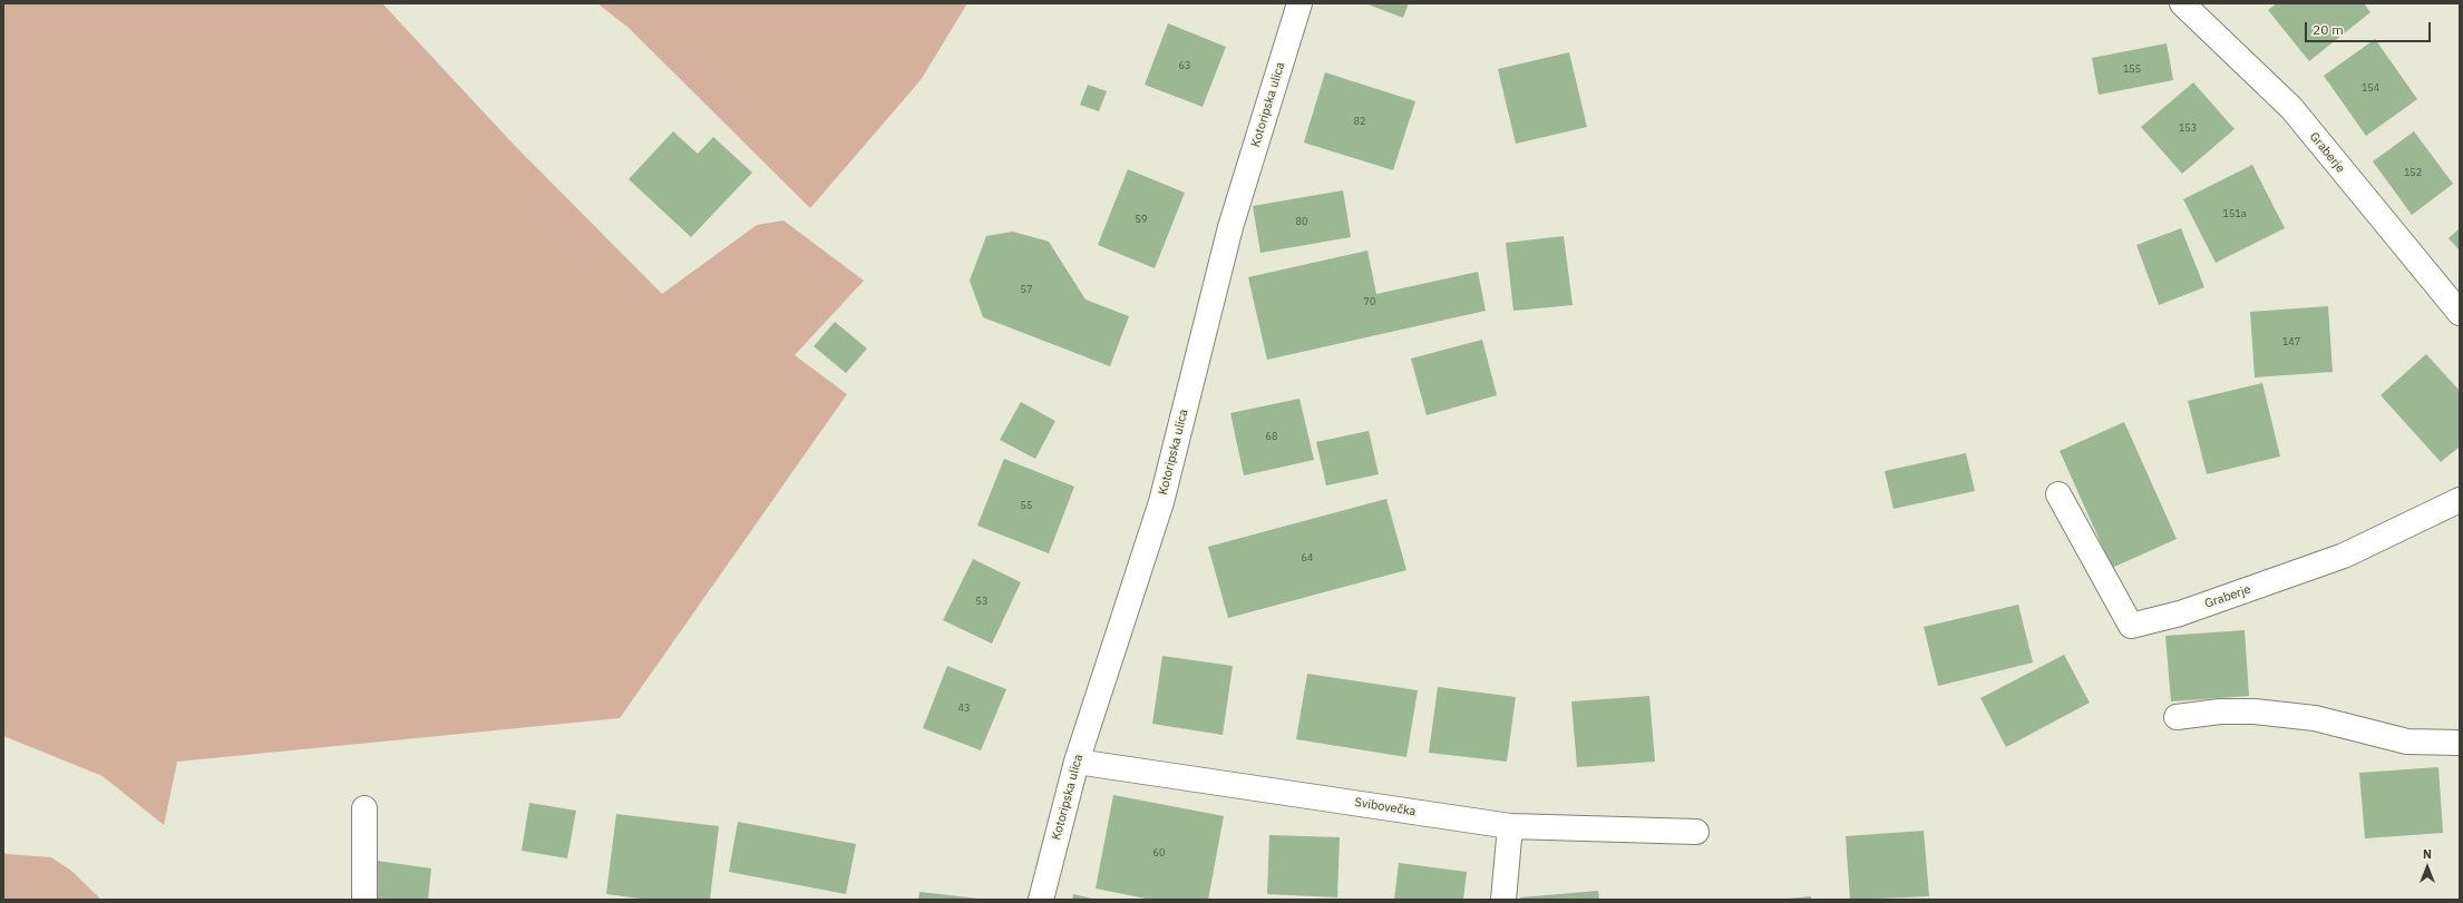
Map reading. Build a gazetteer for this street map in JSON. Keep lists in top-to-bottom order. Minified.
{"streets":{"street":["Kotoripska ulica","Graberje","Svibovečka"]},"crossings":[["Kotoripska ulica","Svibovečka"]],"house_numbers":["63","155","154","82","153","152","151a","59","80","57","70","147","68","55","64","53","43","60"],"scale_bar":"20 m","north":"top"}
